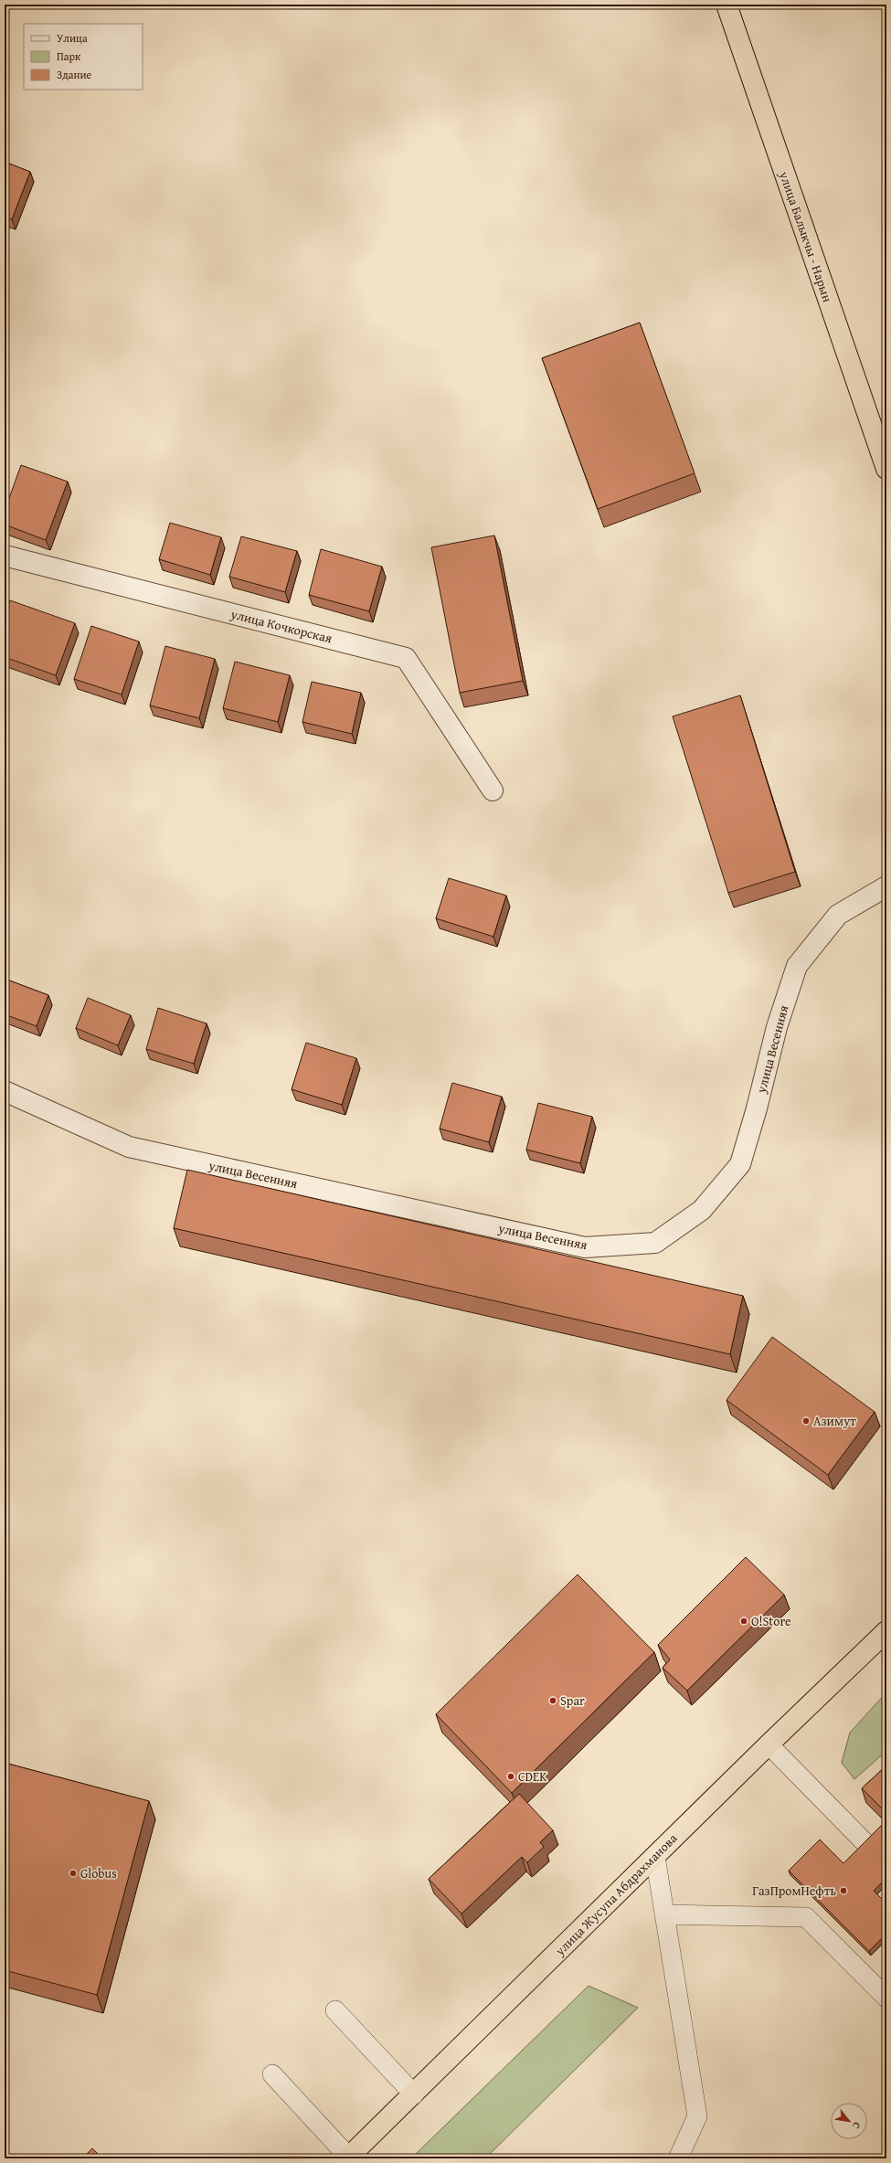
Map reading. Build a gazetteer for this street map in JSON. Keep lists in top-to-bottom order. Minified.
{"streets":{"highway":["улица Балыкчы - Нарын","улица Жусупа Абдрахманова"],"street":["улица Кочкорская","улица Весенняя"]},"places":["Азимут","O!Store","Spar","CDEK","Globus","ГазПромНефть"],"legend":["Улица","Парк","Здание"],"north":"bottom right"}
